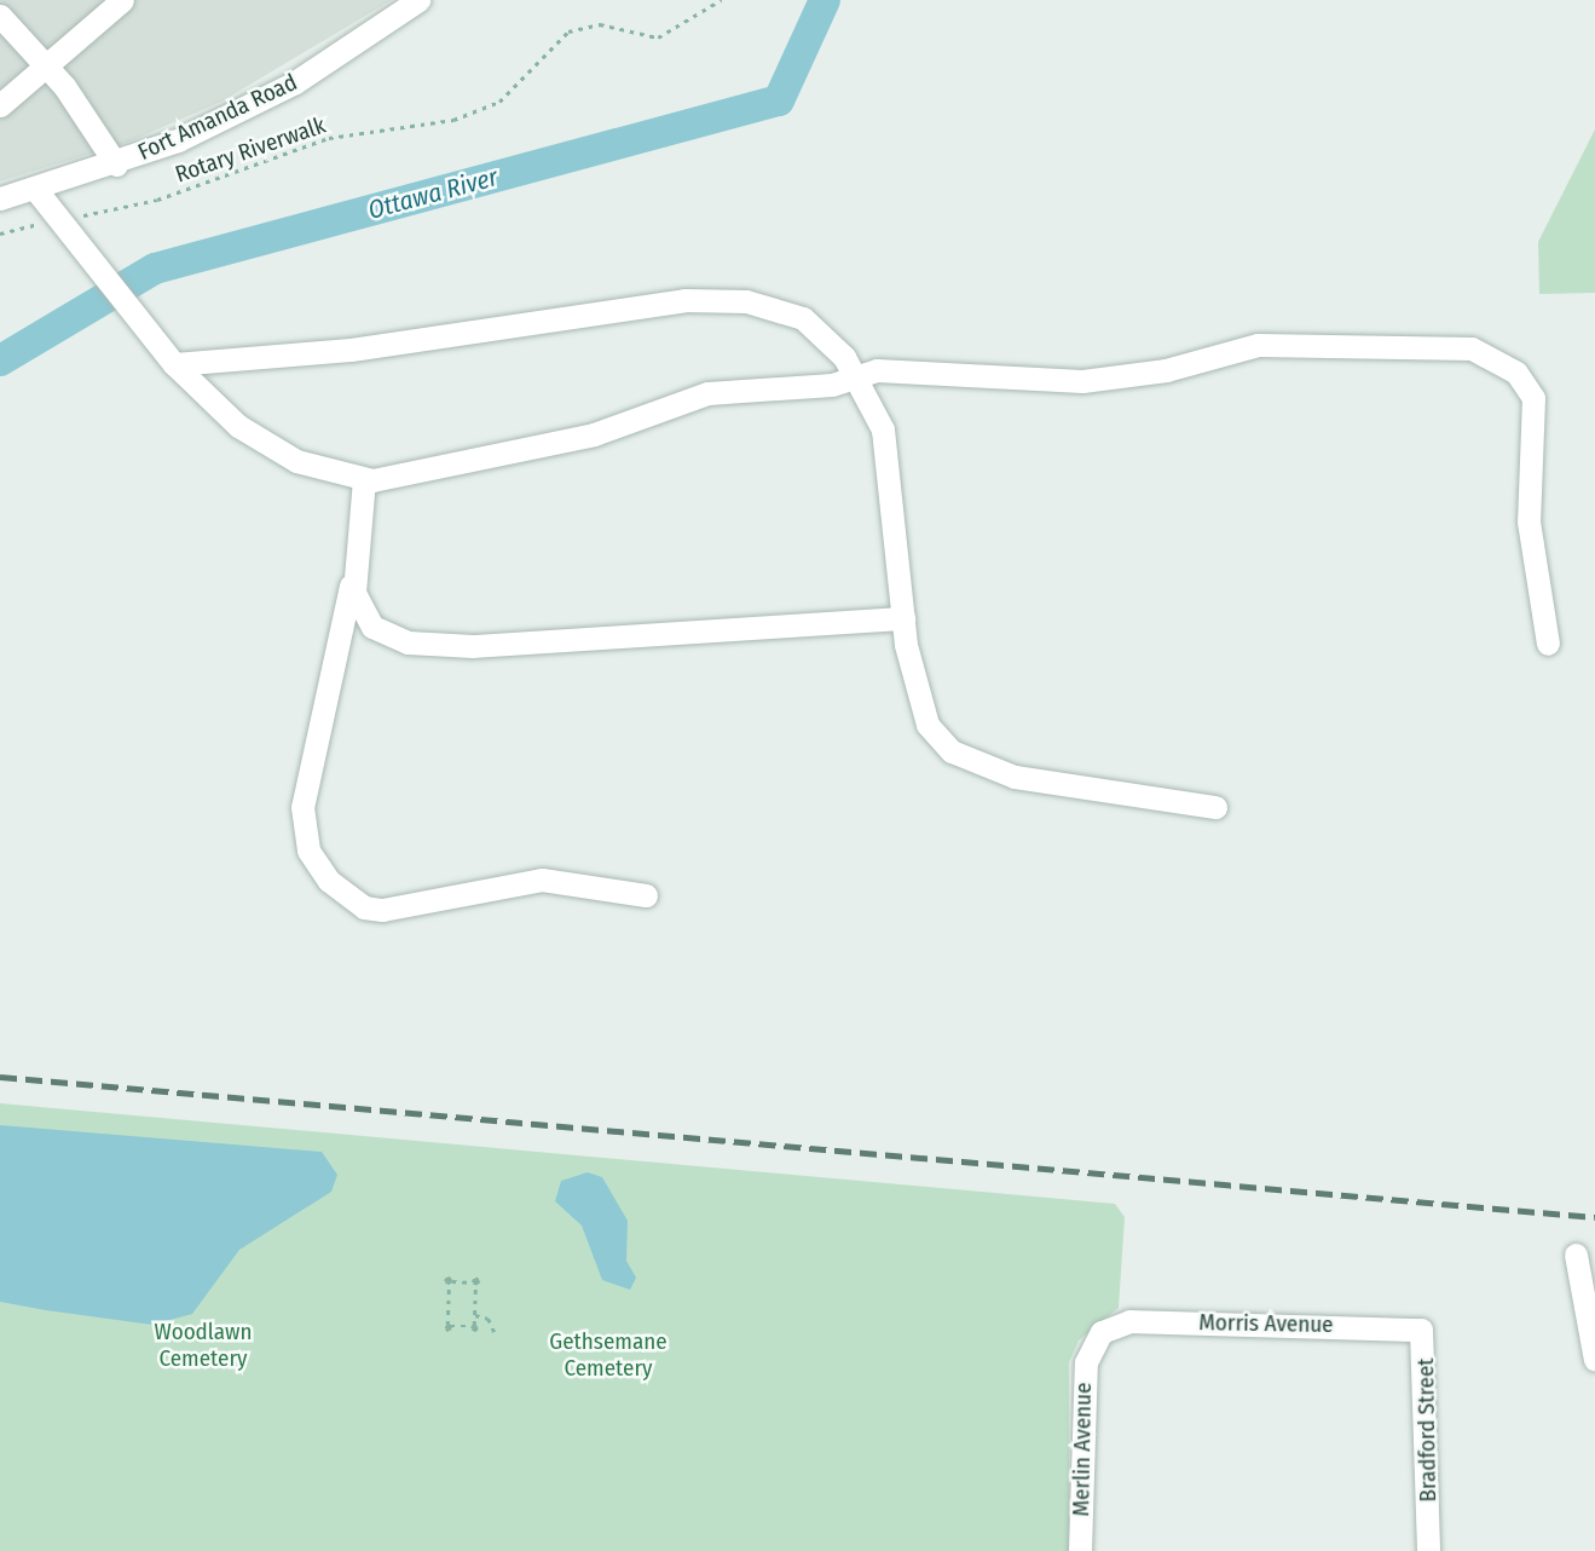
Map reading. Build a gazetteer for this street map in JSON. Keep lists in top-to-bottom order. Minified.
{"streets":{"street":["Fort Amanda Road","Morris Avenue","Bradford Street","Merlin Avenue"],"path":["Rotary Riverwalk"]},"crossings":[["Morris Avenue","Bradford Street"],["Morris Avenue","Merlin Avenue"]],"water":["Ottawa River"],"parks":["Woodlawn Cemetery","Gethsemane Cemetery"]}
